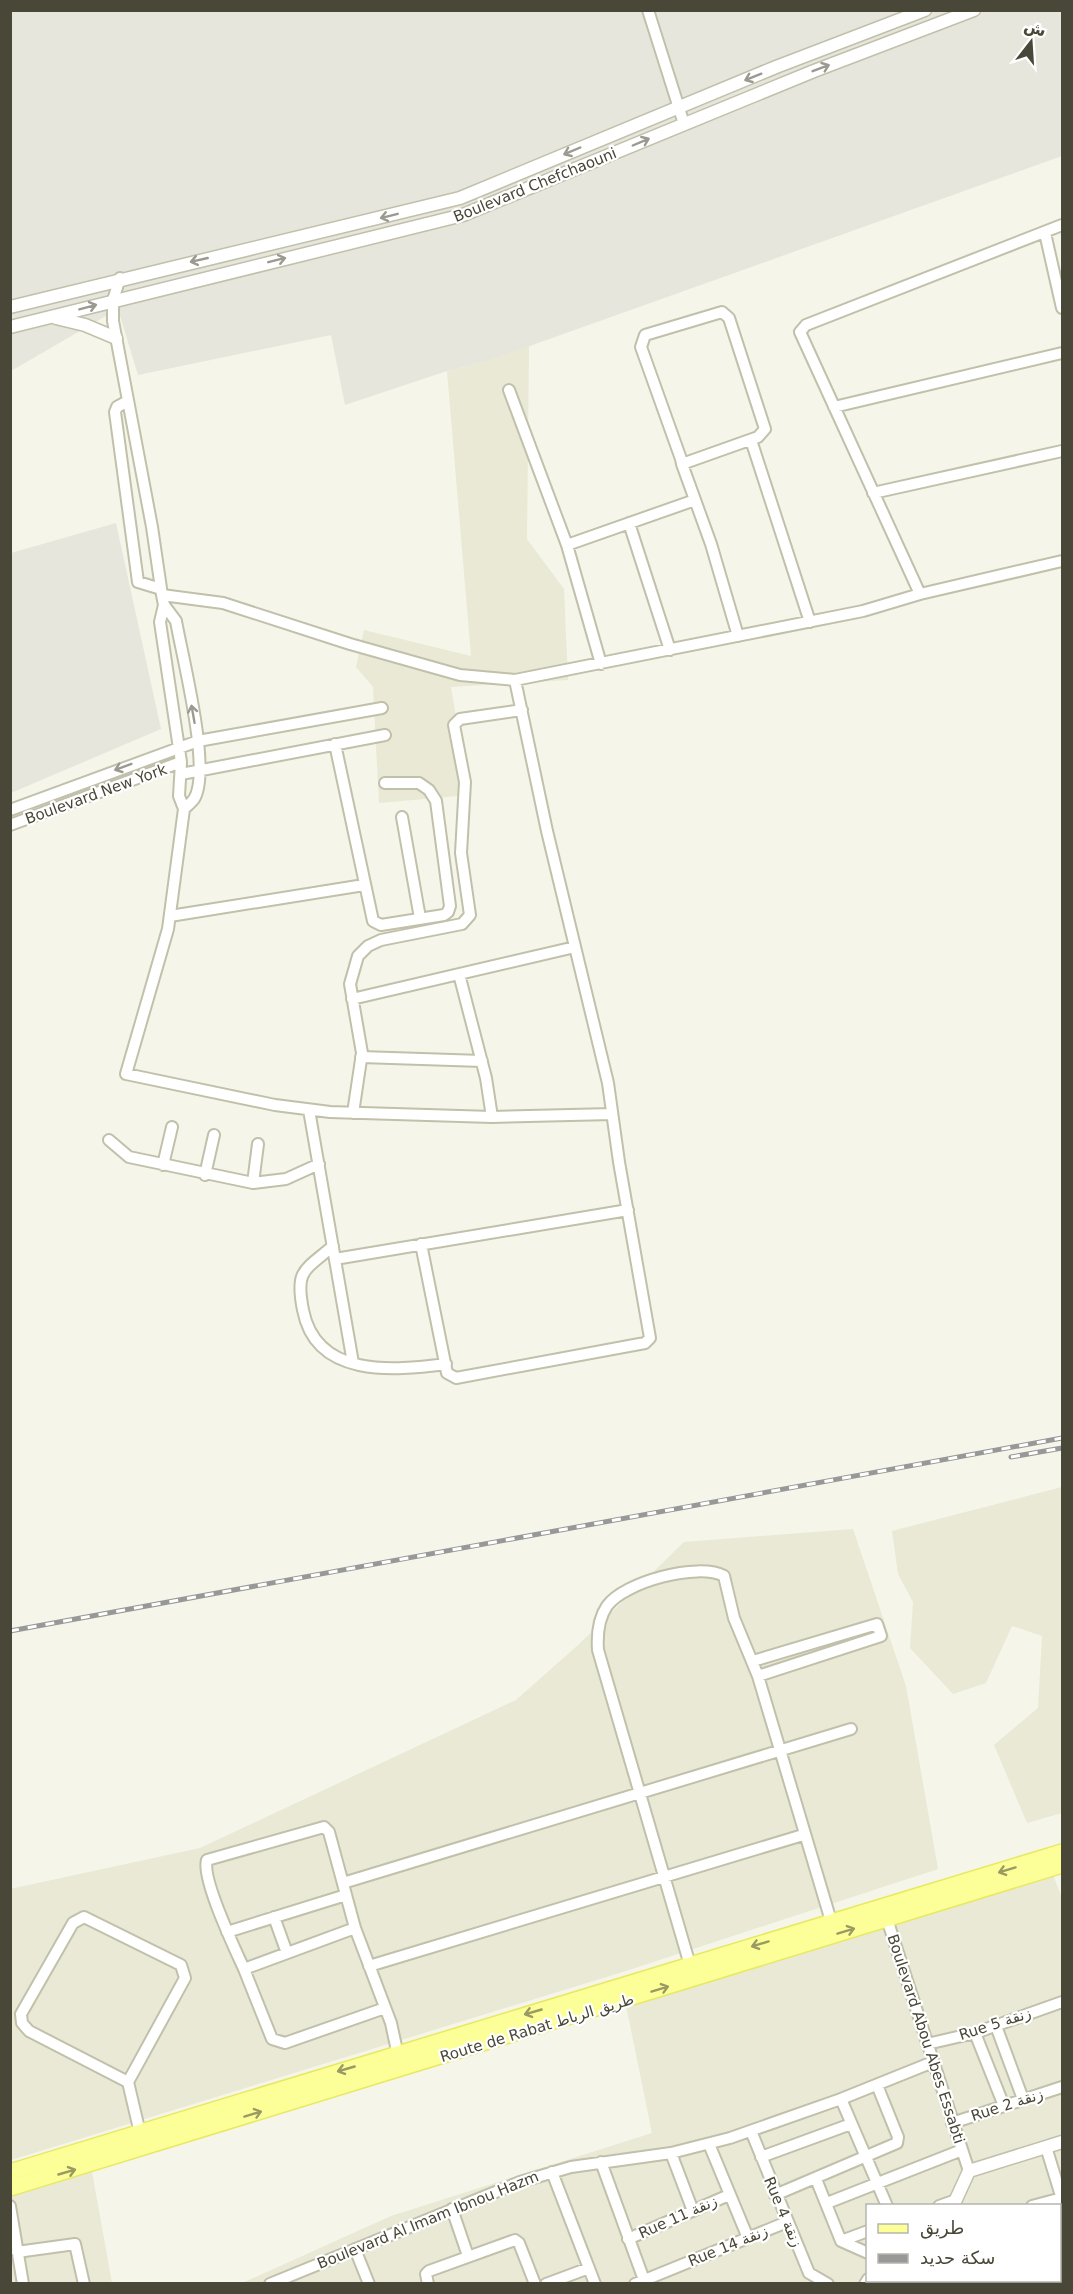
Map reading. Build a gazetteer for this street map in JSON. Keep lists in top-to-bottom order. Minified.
{"streets":{"main road":["Route de Rabat طريق الرباط"],"street":["Boulevard Chefchaouni","Boulevard New York","Rue 5 زنقة","Boulevard Abou Abes Essabti","Rue 2 زنقة","Rue 4 زنقة","Rue 11 زنقة","Boulevard Al Imam Ibnou Hazm","Rue 14 زنقة"]},"crossings":[["Rue 5 زنقة","Boulevard Abou Abes Essabti"],["Route de Rabat طريق الرباط","Boulevard Abou Abes Essabti"],["Boulevard Abou Abes Essabti","Rue 2 زنقة"],["Boulevard Abou Abes Essabti","Boulevard Al Imam Ibnou Hazm"],["Rue 4 زنقة","Boulevard Al Imam Ibnou Hazm"],["Rue 4 زنقة","Rue 14 زنقة"]],"legend":["طريق","سكة حديد"],"north":"top"}
